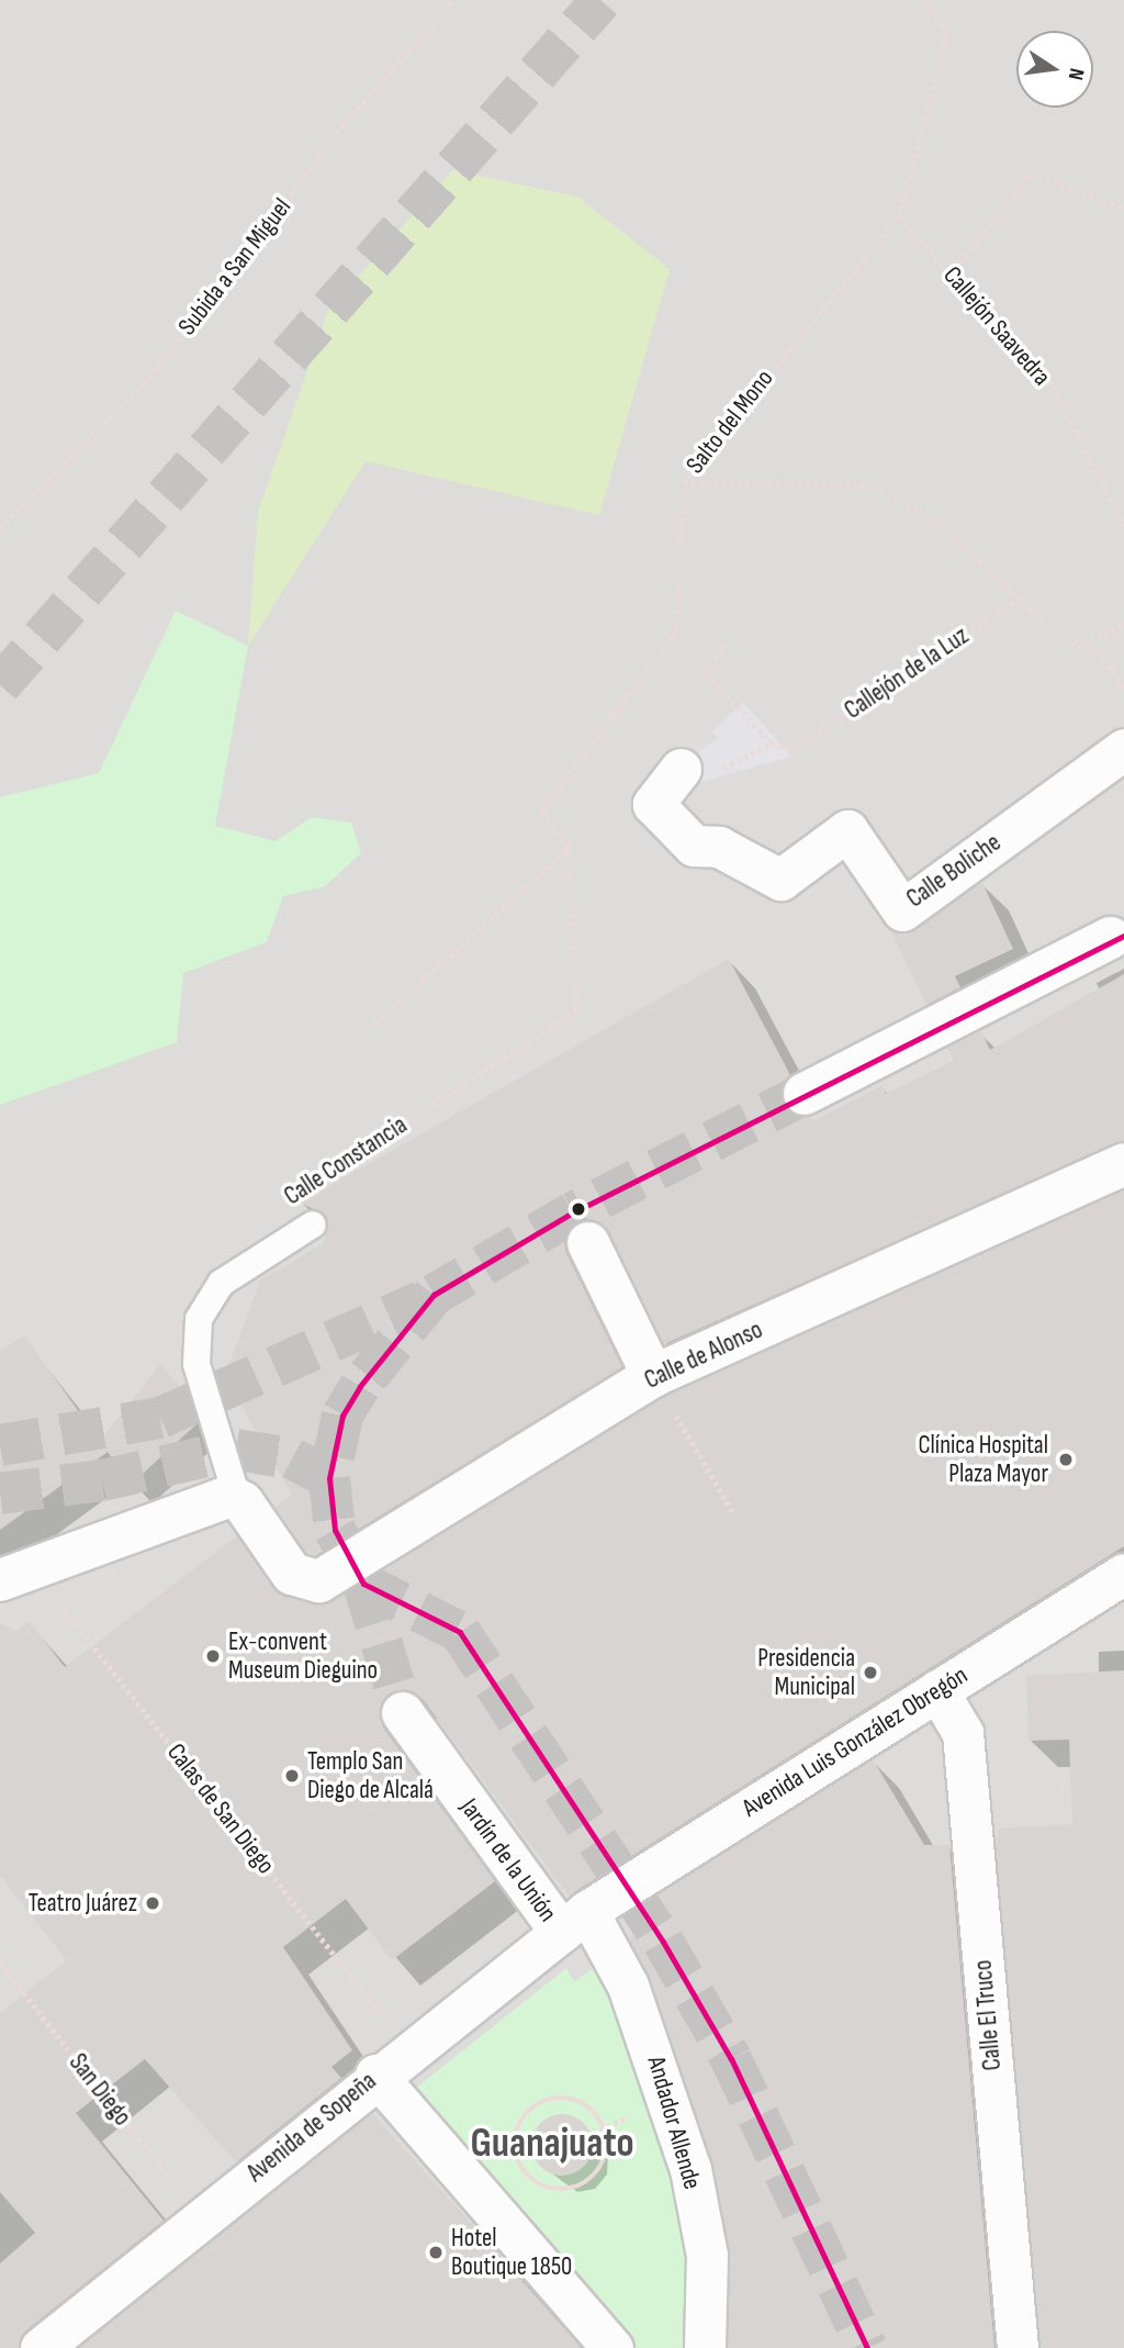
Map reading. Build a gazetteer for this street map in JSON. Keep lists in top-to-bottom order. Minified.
{"streets":{"street":["Calle Boliche","Calle de Alonso","Avenida Luis González Obregón","Jardín de la Unión","Calle El Truco","Andador Allende","Avenida de Sopeña"],"path":["Subida a San Miguel","Callejón Saavedra","Salto del Mono","Callejón de la Luz","Calle Constancia","Calas de San Diego","San Diego"]},"crossings":[["Callejón Saavedra","Salto del Mono"],["Salto del Mono","Calle Constancia"],["Callejón de la Luz","Calle Boliche"],["Avenida Luis González Obregón","Jardín de la Unión"],["Avenida Luis González Obregón","Calle El Truco"],["Avenida Luis González Obregón","Andador Allende"],["Avenida Luis González Obregón","Avenida de Sopeña"],["Calas de San Diego","Avenida de Sopeña"],["Jardín de la Unión","Andador Allende"],["Jardín de la Unión","Avenida de Sopeña"],["San Diego","Avenida de Sopeña"],["Andador Allende","Avenida de Sopeña"]],"districts":["Guanajuato"],"places":["Clínica Hospital Plaza Mayor","Ex-convent Museum Dieguino","Presidencia Municipal","Templo San Diego de Alcalá","Teatro Juárez","Hotel Boutique 1850"],"north":"right"}
